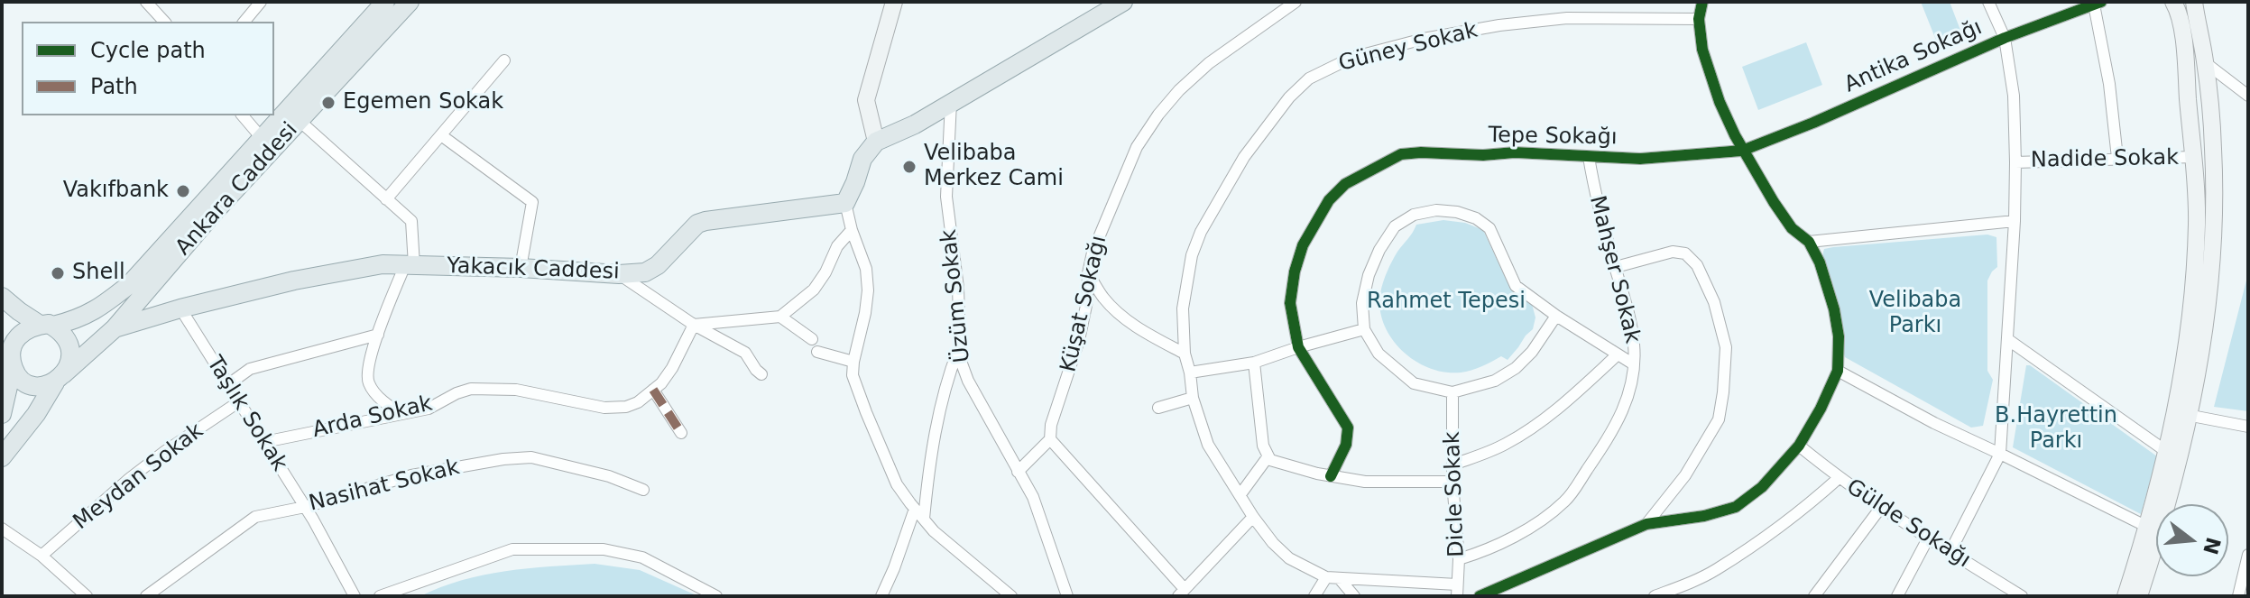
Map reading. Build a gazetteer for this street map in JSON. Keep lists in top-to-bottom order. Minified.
{"streets":{"main road":["Ankara Caddesi","Yakacık Caddesi"],"street":["Güney Sokak","Antika Sokağı","Tepe Sokağı","Nadide Sokak","Mahşer Sokak","Üzüm Sokak","Küşat Sokağı","Taşlık Sokak","Arda Sokak","Meydan Sokak","Nasihat Sokak","Dicle Sokak","Gülde Sokağı"]},"crossings":[["Güney Sokak","Dicle Sokak"],["Antika Sokağı","Tepe Sokağı"],["Tepe Sokağı","Mahşer Sokak"],["Ankara Caddesi","Yakacık Caddesi"],["Yakacık Caddesi","Taşlık Sokak"],["Mahşer Sokak","Dicle Sokak"],["Taşlık Sokak","Arda Sokak"],["Taşlık Sokak","Meydan Sokak"],["Taşlık Sokak","Nasihat Sokak"]],"parks":["Velibaba Parkı","Rahmet Tepesi","B.Hayrettin Parkı"],"places":["Egemen Sokak","Velibaba Merkez Cami","Vakıfbank","Shell"],"legend":["Cycle path","Path"],"north":"right"}
